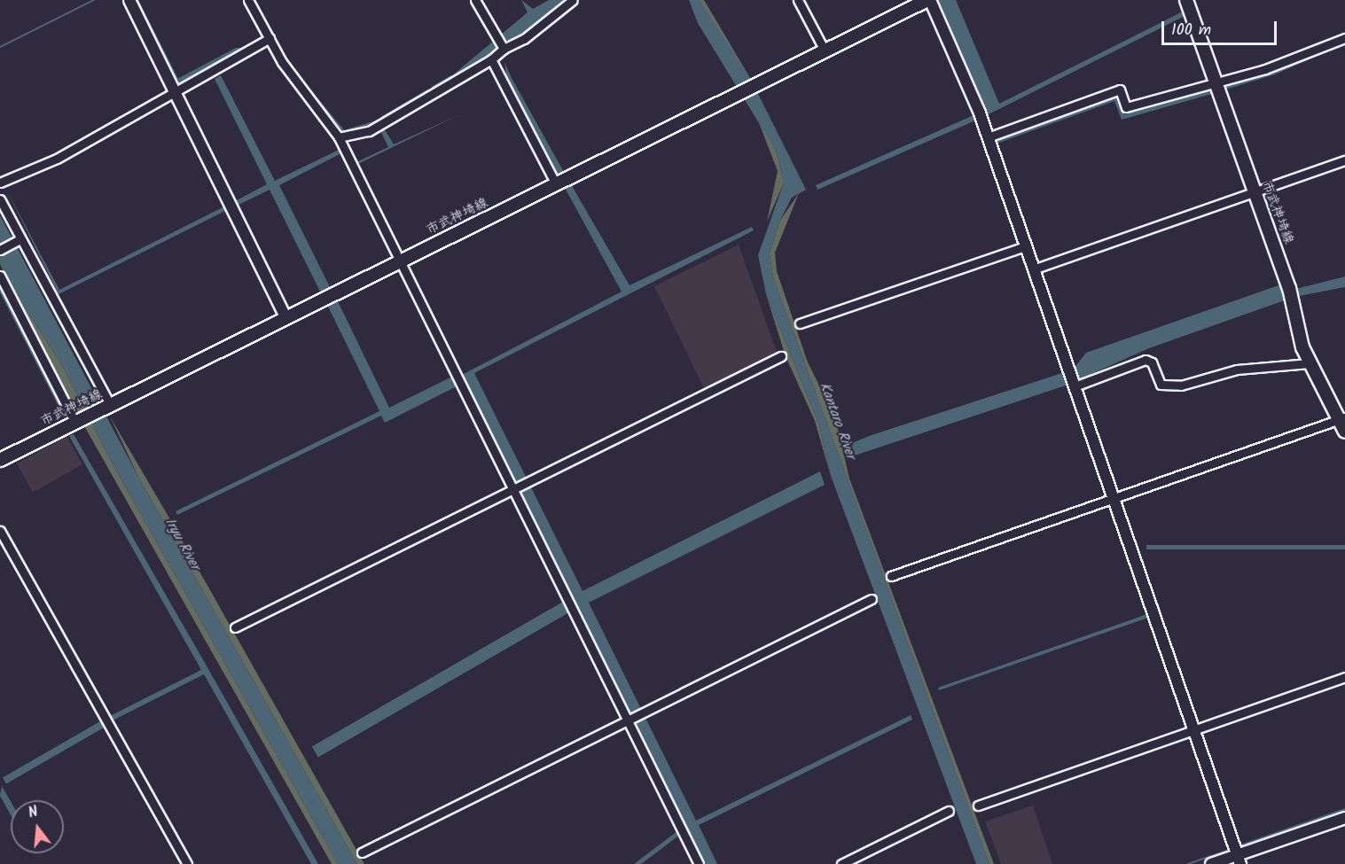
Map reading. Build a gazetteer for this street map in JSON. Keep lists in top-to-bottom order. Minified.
{"streets":{"main road":["市武神埼線"]},"water":["Kantaro River","Iryu River"],"scale_bar":"100 m","north":"top"}
